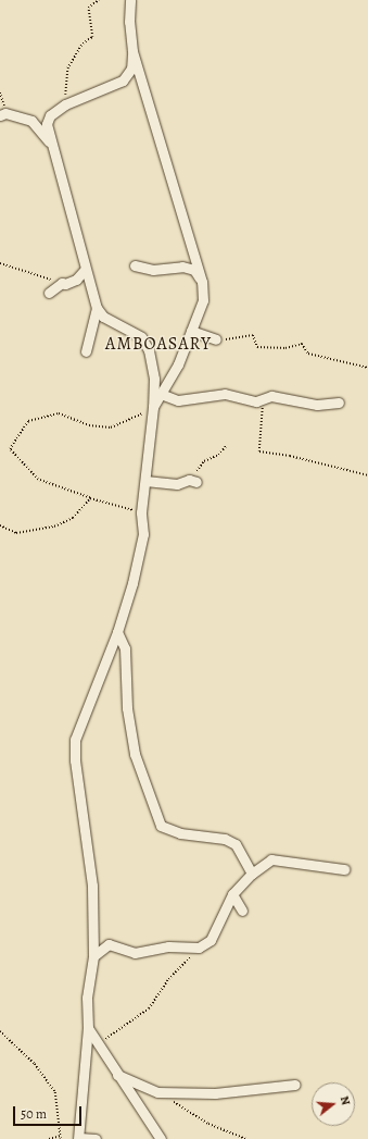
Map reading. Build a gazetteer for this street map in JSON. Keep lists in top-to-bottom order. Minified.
{"districts":["AMBOASARY"],"scale_bar":"50 m","north":"right"}
